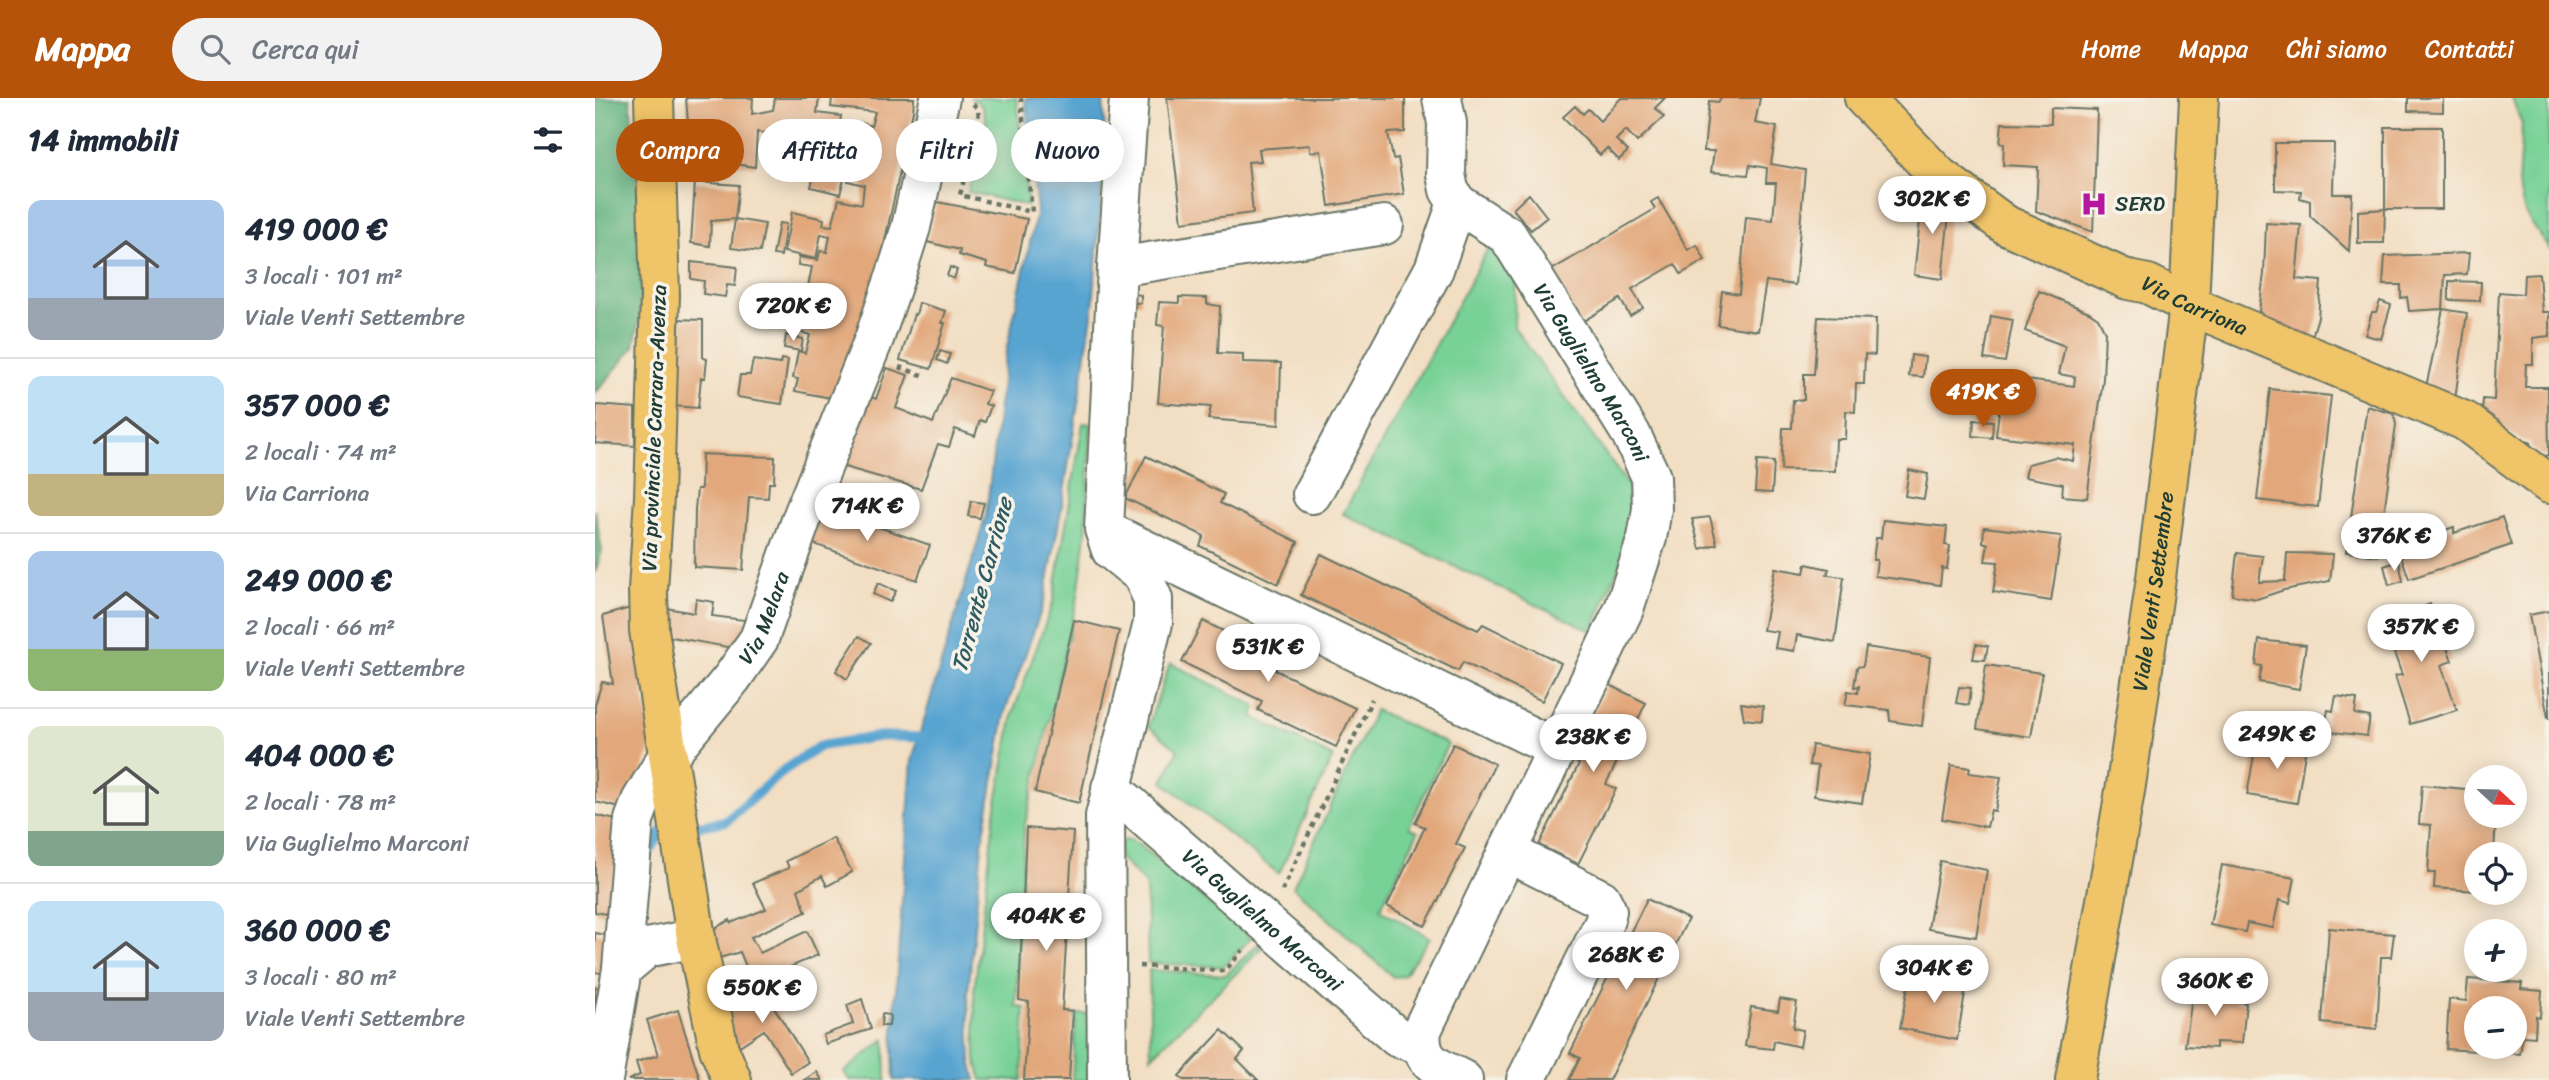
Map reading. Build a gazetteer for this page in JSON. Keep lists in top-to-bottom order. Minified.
{"streets":{"main road":["Via Carriona","Via provinciale Carrara-Avenza","Viale Venti Settembre"],"street":["Via Guglielmo Marconi","Via Melara"]},"crossings":[["Via Carriona","Viale Venti Settembre"],["Via provinciale Carrara-Avenza","Via Melara"]],"water":["Torrente Carrione"],"places":{"hospital":["SERD"]},"north":"right","page":{"header":"Mappa","search":"Cerca qui","nav":["Home","Mappa","Chi siamo","Contatti"],"heading":"14 immobili","chip":["Compra","Affitta","Filtri","Nuovo"],"price":["302K €","720K €","419K €","714K €","376K €","357K €","531K €","249K €","238K €","404K €","268K €","304K €","360K €","550K €"],"list":[{"name":"419 000 €","note":"3 locali · 101 m² · Viale Venti Settembre"},{"name":"357 000 €","note":"2 locali · 74 m² · Via Carriona"},{"name":"249 000 €","note":"2 locali · 66 m² · Viale Venti Settembre"},{"name":"404 000 €","note":"2 locali · 78 m² · Via Guglielmo Marconi"},{"name":"360 000 €","note":"3 locali · 80 m² · Viale Venti Settembre"}],"map_buttons":["+","−"]}}
